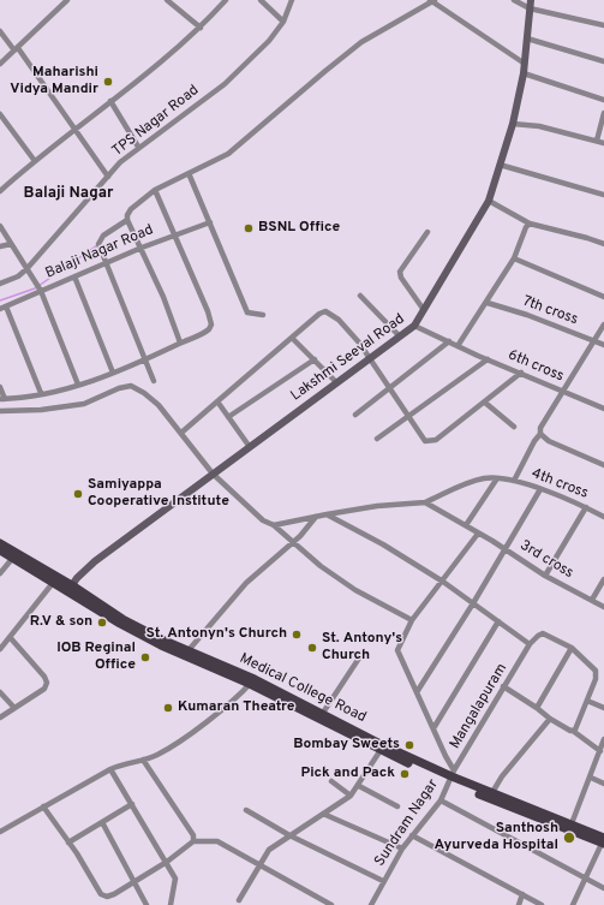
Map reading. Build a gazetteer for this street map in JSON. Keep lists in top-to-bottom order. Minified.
{"streets":{"main road":["Medical College Road"],"street":["TPS Nagar Road","Balaji Nagar Road","7th cross","Lakshmi Seeval Road","6th cross","4th cross","3rd cross","Mangalapuram","Sundram Nagar"]},"crossings":[["Lakshmi Seeval Road","6th cross"],["Lakshmi Seeval Road","Medical College Road"],["4th cross","3rd cross"],["Medical College Road","Mangalapuram"],["Medical College Road","Sundram Nagar"],["Mangalapuram","Sundram Nagar"]],"districts":["Balaji Nagar"],"places":["Maharishi Vidya Mandir","BSNL Office","Samiyappa Cooperative Institute","R.V & son","St. Antonyn's Church","St. Antony's Church","IOB Reginal Office","Kumaran Theatre","Bombay Sweets","Pick and Pack","Santhosh Ayurveda Hospital"]}
